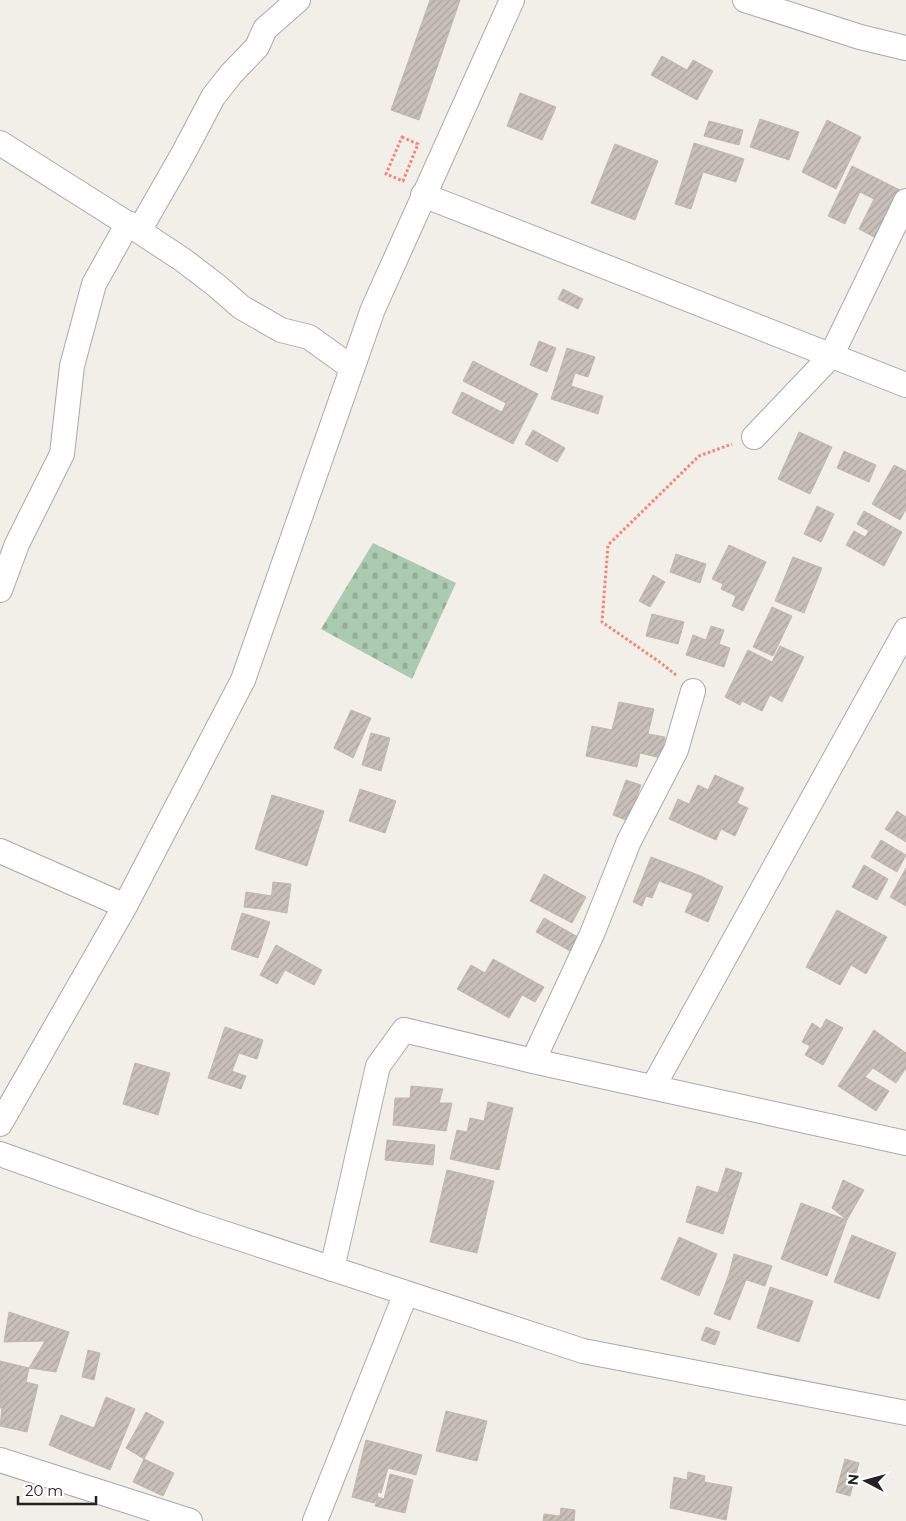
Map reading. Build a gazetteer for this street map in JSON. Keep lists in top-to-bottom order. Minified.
{"scale_bar":"20 m","north":"left"}
